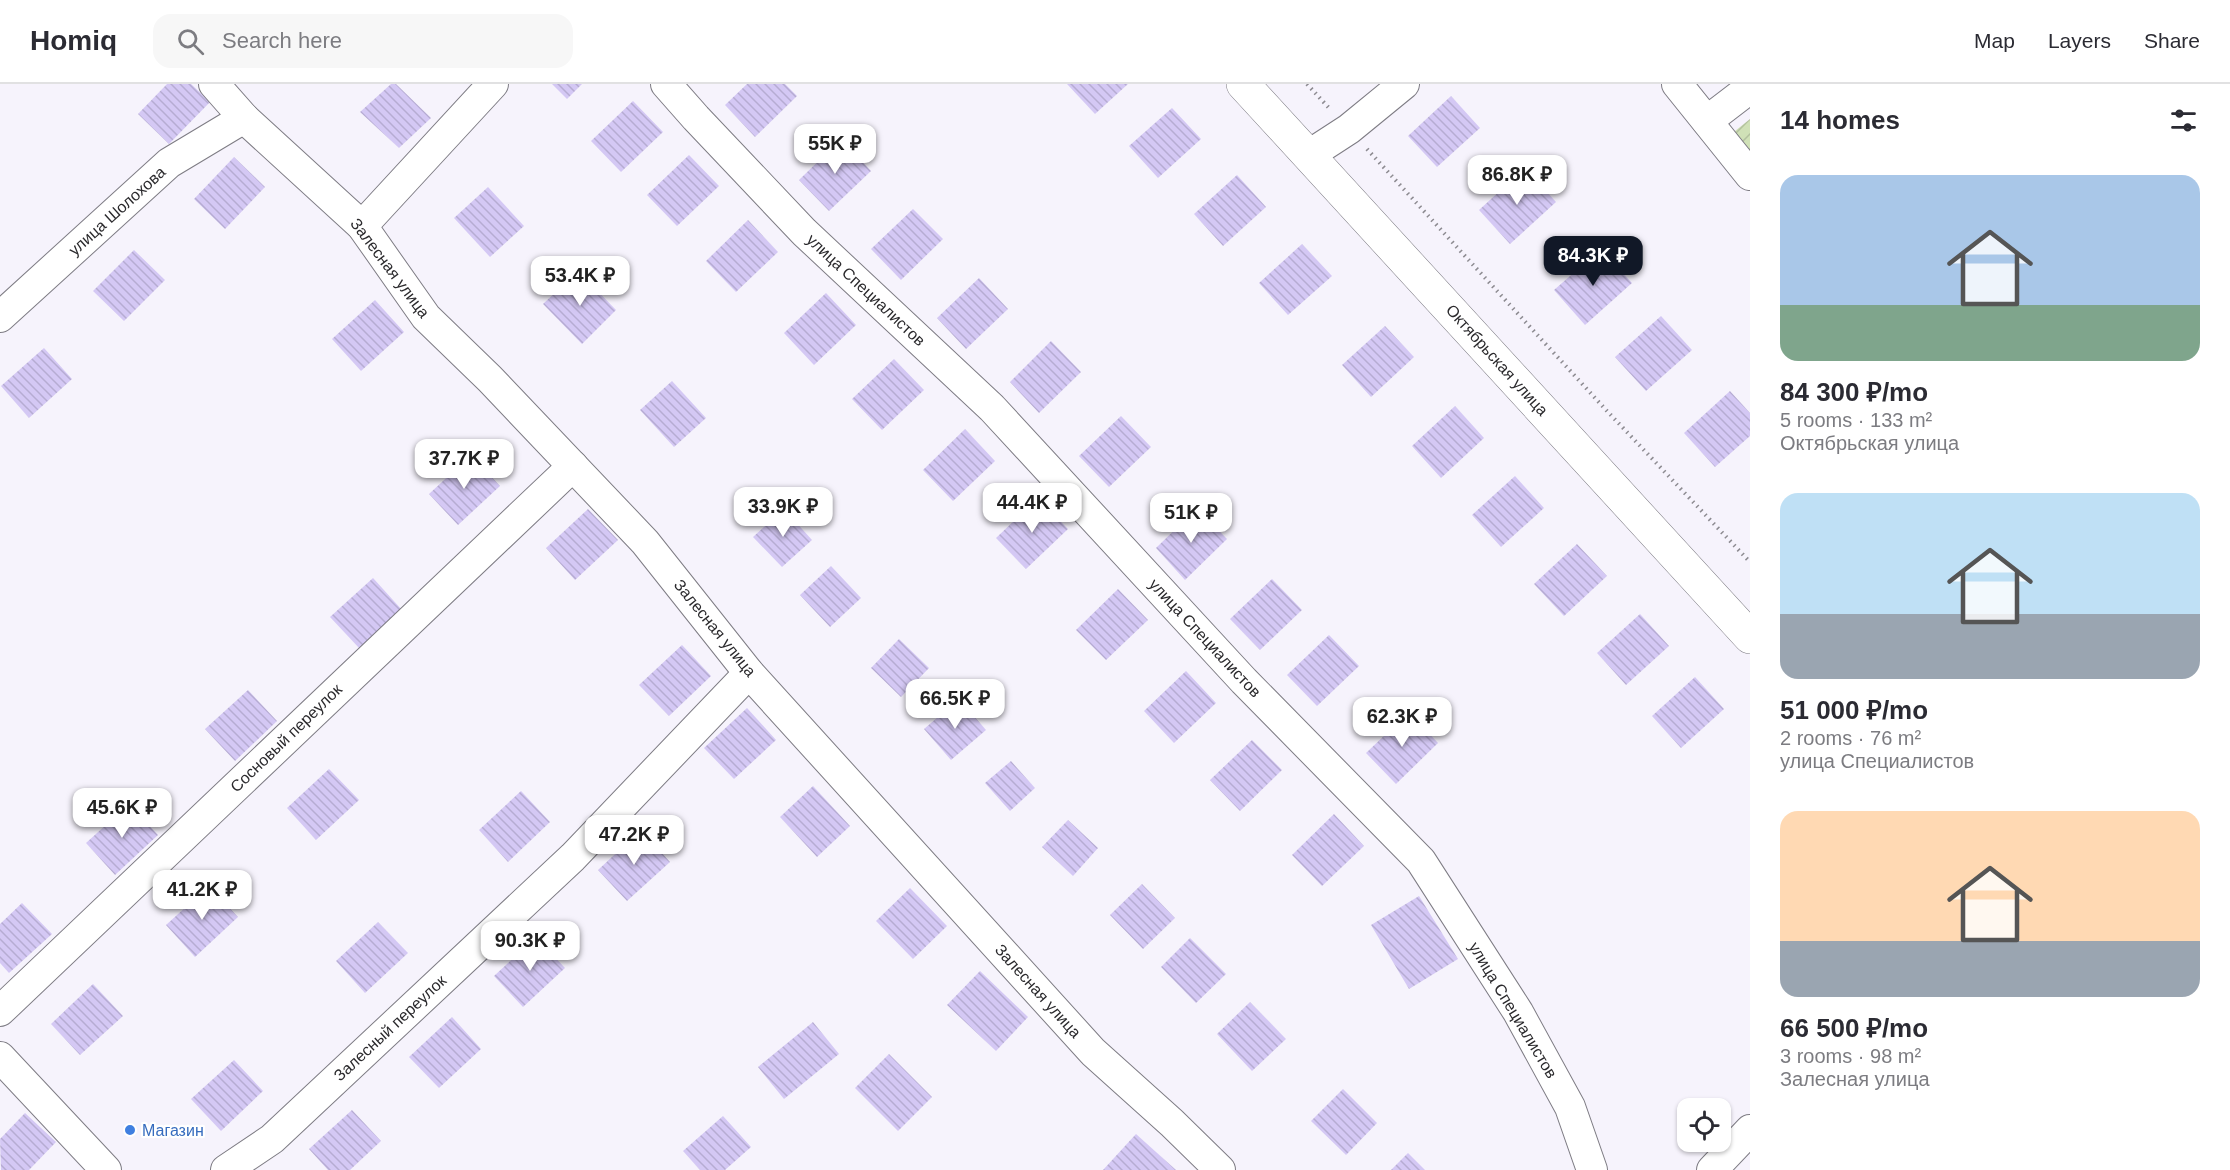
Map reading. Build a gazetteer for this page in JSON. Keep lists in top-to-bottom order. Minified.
{"streets":{"main road":["Октябрьская улица"],"street":["улица Шолохова","Залесная улица","улица Специалистов","Сосновый переулок","Залесный переулок"]},"crossings":[["улица Шолохова","Залесная улица"],["Залесная улица","Сосновый переулок"],["Залесная улица","Залесный переулок"]],"places":["Магазин"],"page":{"header":"Homiq","search":"Search here","nav":["Map","Layers","Share"],"heading":"14 homes","price":["55K ₽","86.8K ₽","84.3K ₽","53.4K ₽","37.7K ₽","44.4K ₽","33.9K ₽","51K ₽","66.5K ₽","62.3K ₽","45.6K ₽","47.2K ₽","41.2K ₽","90.3K ₽"],"list":[{"name":"84 300 ₽/mo","note":"5 rooms · 133 m² · Октябрьская улица"},{"name":"51 000 ₽/mo","note":"2 rooms · 76 m² · улица Специалистов"},{"name":"66 500 ₽/mo","note":"3 rooms · 98 m² · Залесная улица"}]}}
